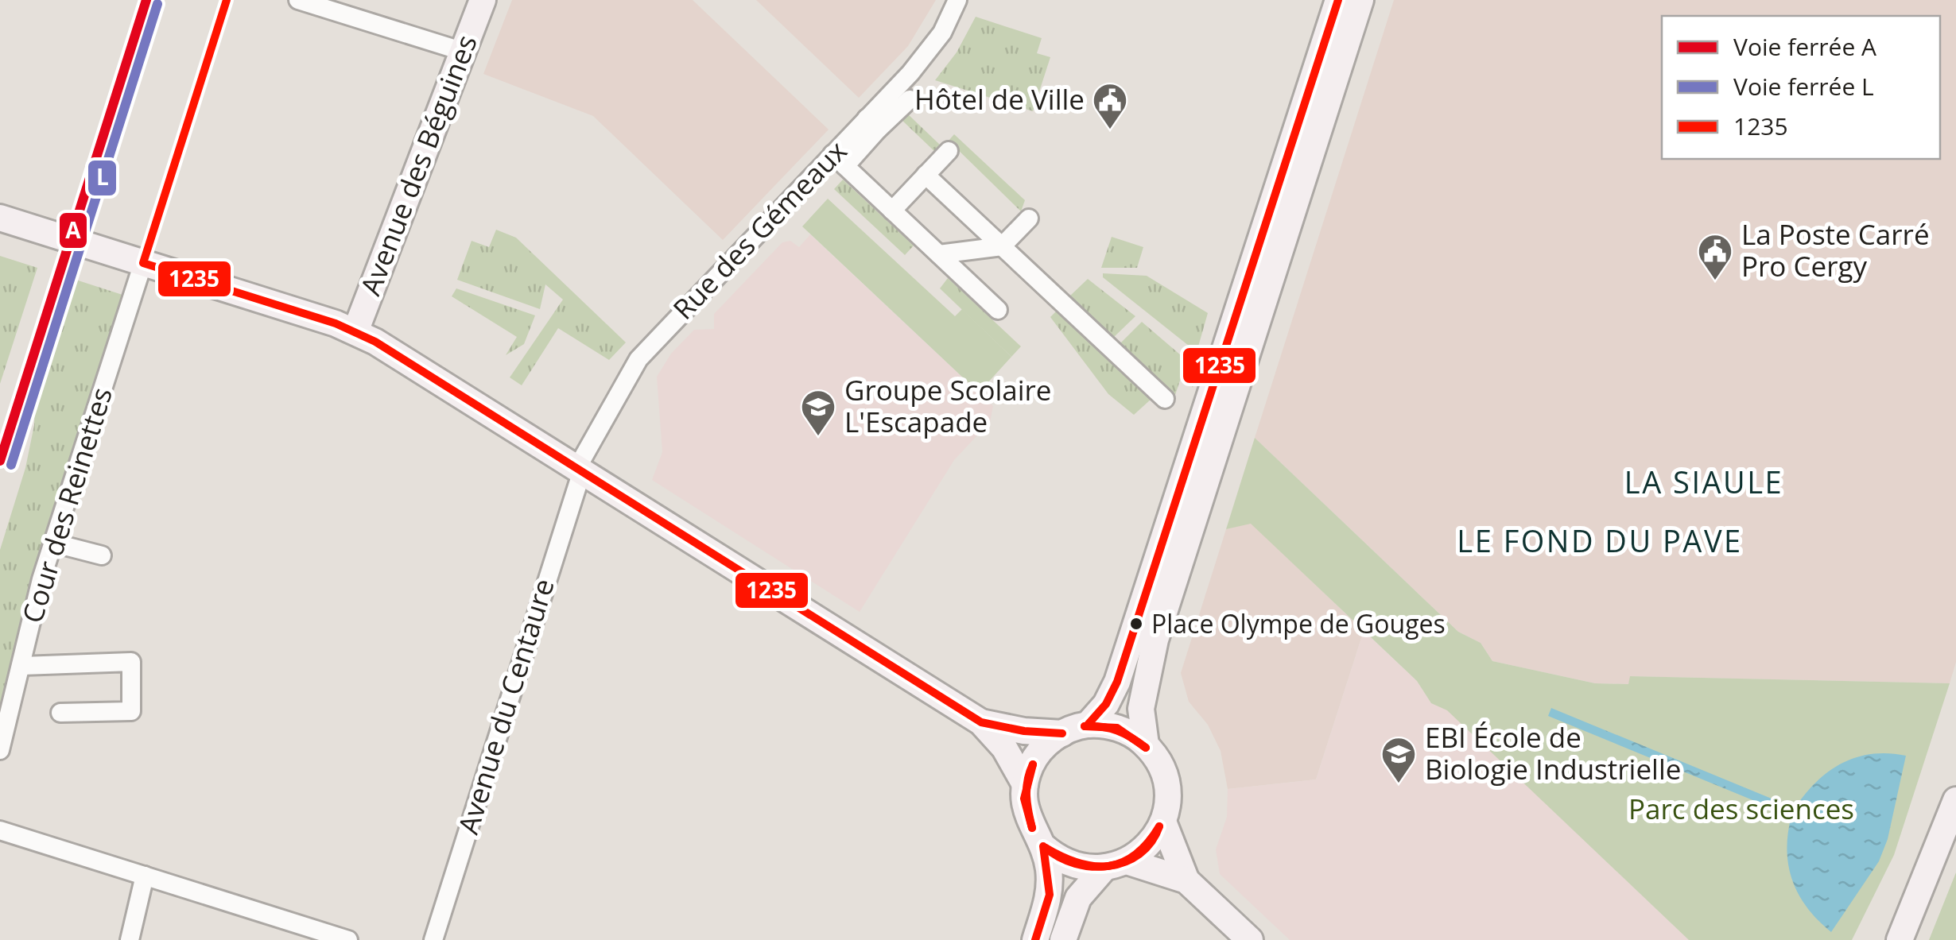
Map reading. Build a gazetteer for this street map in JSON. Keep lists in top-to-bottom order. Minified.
{"streets":{"main road":["Avenue des Béguines"],"street":["Rue des Gémeaux","Cour des Reinettes","Avenue du Centaure"]},"crossings":[["Rue des Gémeaux","Avenue du Centaure"]],"districts":["LA SIAULE","LE FOND DU PAVE"],"parks":["Parc des sciences"],"places":{"public building":["Hôtel de Ville","La Poste Carré Pro Cergy"],"school or university":["Groupe Scolaire L'Escapade","EBI École de Biologie Industrielle"],"other":["Place Olympe de Gouges"]},"lines":["rail line A","transit line 1235","rail line L"],"legend":["Voie ferrée A","Voie ferrée L","1235"]}
